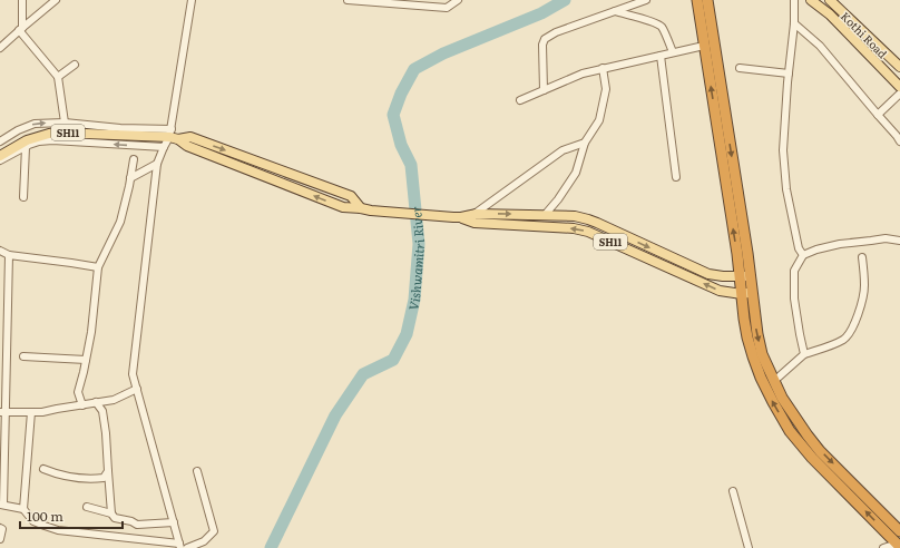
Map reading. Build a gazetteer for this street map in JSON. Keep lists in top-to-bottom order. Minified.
{"streets":{"main road":["Kothi Road","SH11"]},"water":["Vishwamitri River"],"scale_bar":"100 m"}
